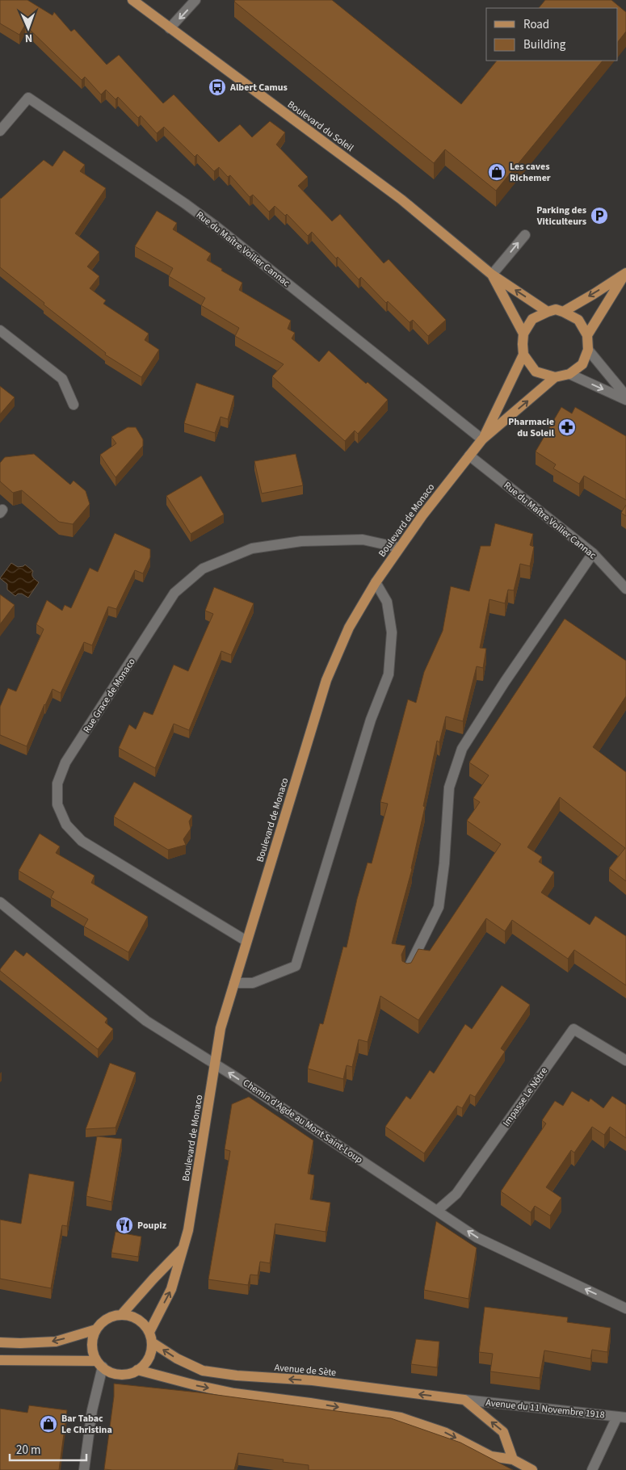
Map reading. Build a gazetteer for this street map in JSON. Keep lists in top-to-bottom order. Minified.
{"streets":{"main road":["Boulevard du Soleil","Boulevard de Monaco","Avenue de Sète"],"street":["Rue du Maître Voilier Cannac","Rue Grace de Monaco","Impasse Le Nôtre","Chemin d'Agde au Mont Saint-Loup","Avenue du 11 Novembre 1918"]},"crossings":[["Boulevard du Soleil","Boulevard de Monaco"],["Rue du Maître Voilier Cannac","Boulevard de Monaco"],["Boulevard de Monaco","Rue Grace de Monaco"],["Boulevard de Monaco","Chemin d'Agde au Mont Saint-Loup"],["Boulevard de Monaco","Avenue de Sète"],["Impasse Le Nôtre","Chemin d'Agde au Mont Saint-Loup"],["Avenue de Sète","Avenue du 11 Novembre 1918"]],"one_way":["Chemin d'Agde au Mont Saint-Loup"],"places":{"bus stop":["Albert Camus"],"shop":["Les caves Richemer","Bar Tabac Le Christina"],"parking":["Parking des Viticulteurs"],"pharmacy":["Pharmacie du Soleil"],"restaurant":["Poupiz"]},"legend":["Road","Building"],"scale_bar":"20 m","north":"bottom"}
